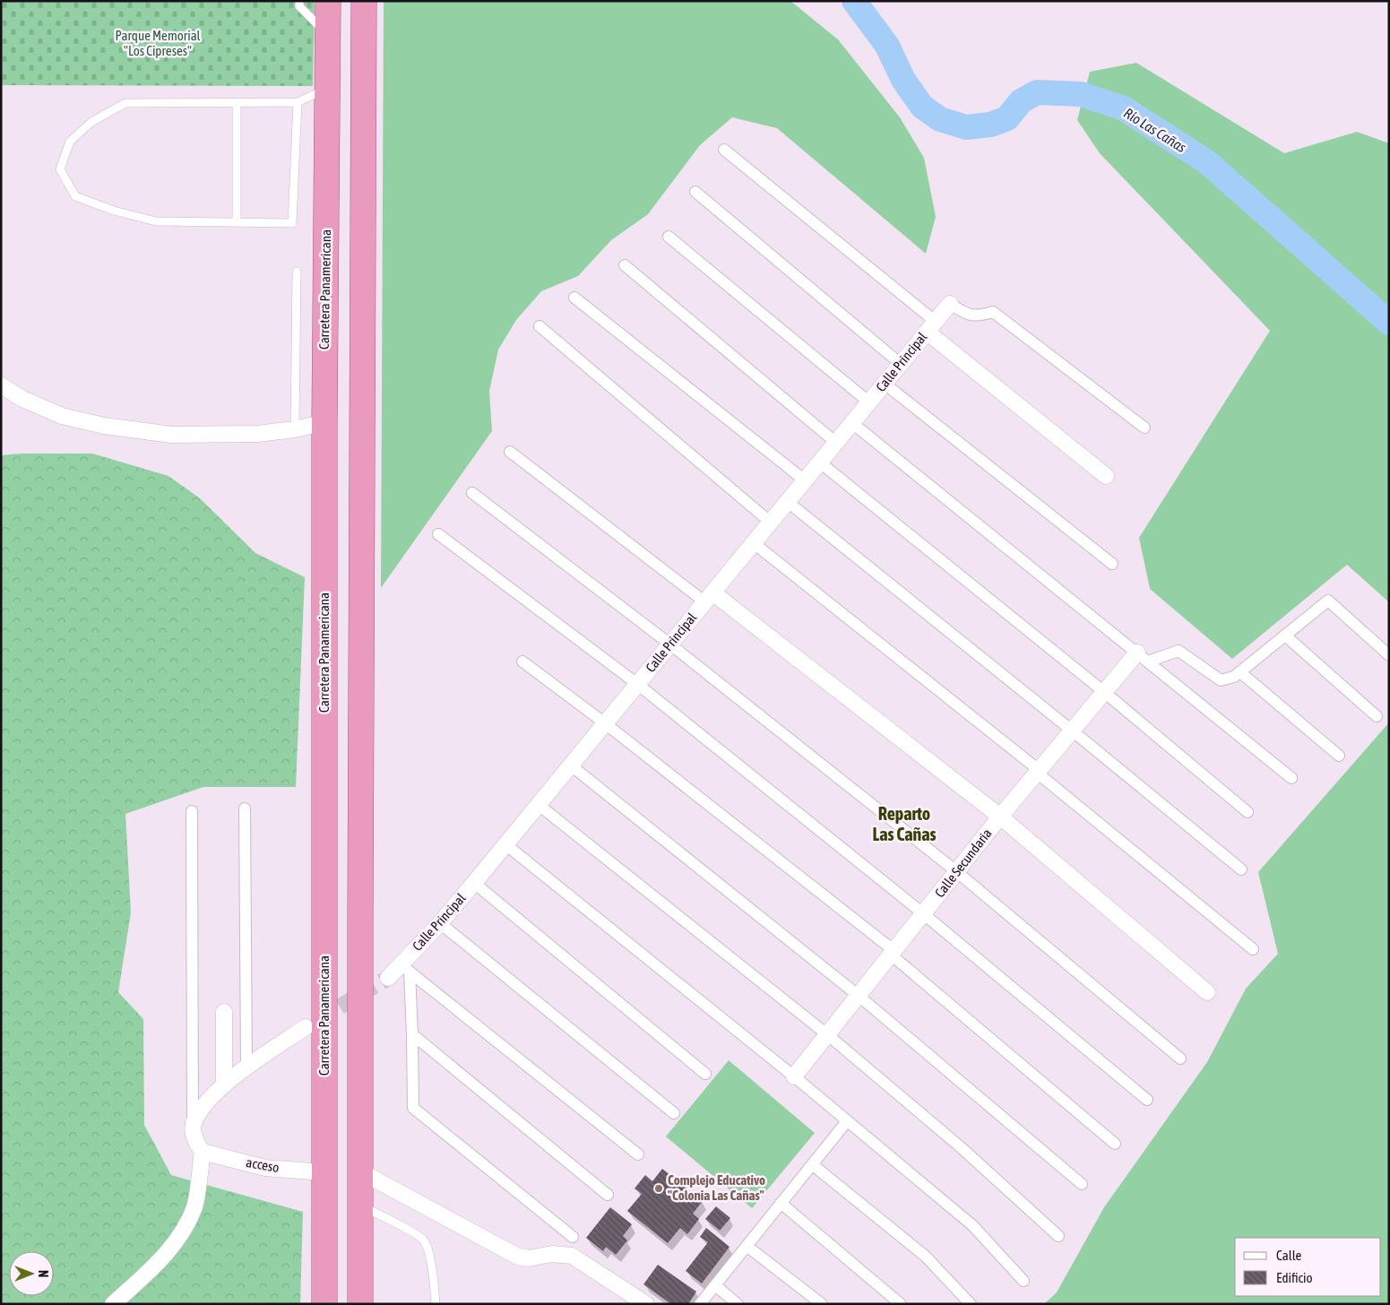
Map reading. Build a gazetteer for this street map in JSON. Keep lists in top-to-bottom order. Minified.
{"streets":{"highway":["Carretera Panamericana"],"street":["Calle Principal","Calle Secundaria","acceso"]},"crossings":[["Carretera Panamericana","acceso"]],"districts":["Reparto Las Cañas"],"water":["Río Las Cañas"],"parks":["Parque Memorial \"Los Cipreses\""],"places":["Complejo Educativo \"Colonia Las Cañas\""],"legend":["Calle","Edificio"],"north":"right"}
